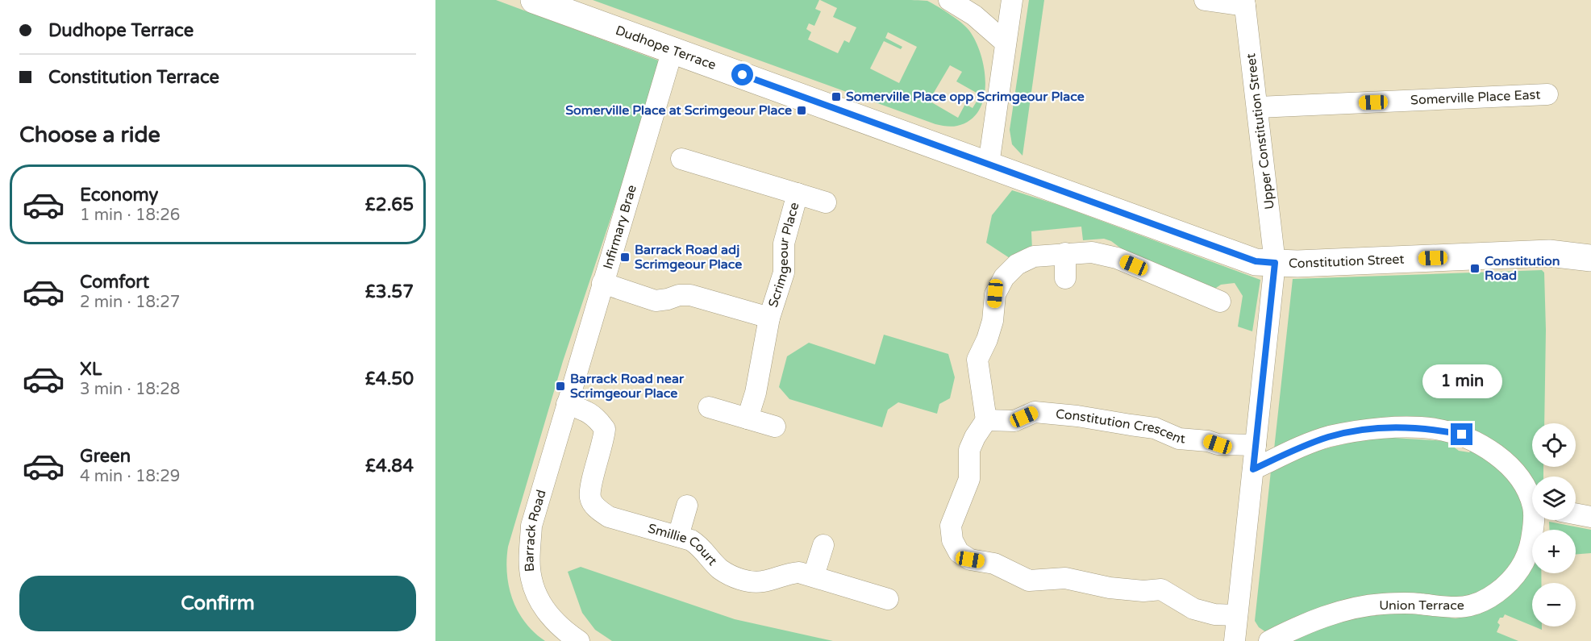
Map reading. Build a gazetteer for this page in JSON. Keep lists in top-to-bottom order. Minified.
{"streets":{"street":["Dudhope Terrace","Somerville Place East","Upper Constitution Street","Infirmary Brae","Scrimgeour Place","Constitution Street","Constitution Crescent","Barrack Road","Smillie Court","Union Terrace"]},"crossings":[["Dudhope Terrace","Upper Constitution Street"],["Dudhope Terrace","Infirmary Brae"],["Dudhope Terrace","Constitution Street"],["Somerville Place East","Upper Constitution Street"],["Upper Constitution Street","Constitution Street"],["Infirmary Brae","Scrimgeour Place"],["Infirmary Brae","Barrack Road"],["Infirmary Brae","Smillie Court"],["Barrack Road","Smillie Court"]],"places":{"transit":["Somerville Place opp Scrimgeour Place","Somerville Place at Scrimgeour Place","Barrack Road adj Scrimgeour Place","Constitution Road","Barrack Road near Scrimgeour Place"]},"page":{"banner":["Dudhope Terrace","Constitution Terrace"],"heading":"Choose a ride","list":[{"name":"Economy","note":"1 min · 18:26","value":"£2.65"},{"name":"Comfort","note":"2 min · 18:27","value":"£3.57"},{"name":"XL","note":"3 min · 18:28","value":"£4.50"},{"name":"Green","note":"4 min · 18:29","value":"£4.84"}],"bubble":"1 min","map_buttons":["+","−"],"buttons":"Confirm"}}
